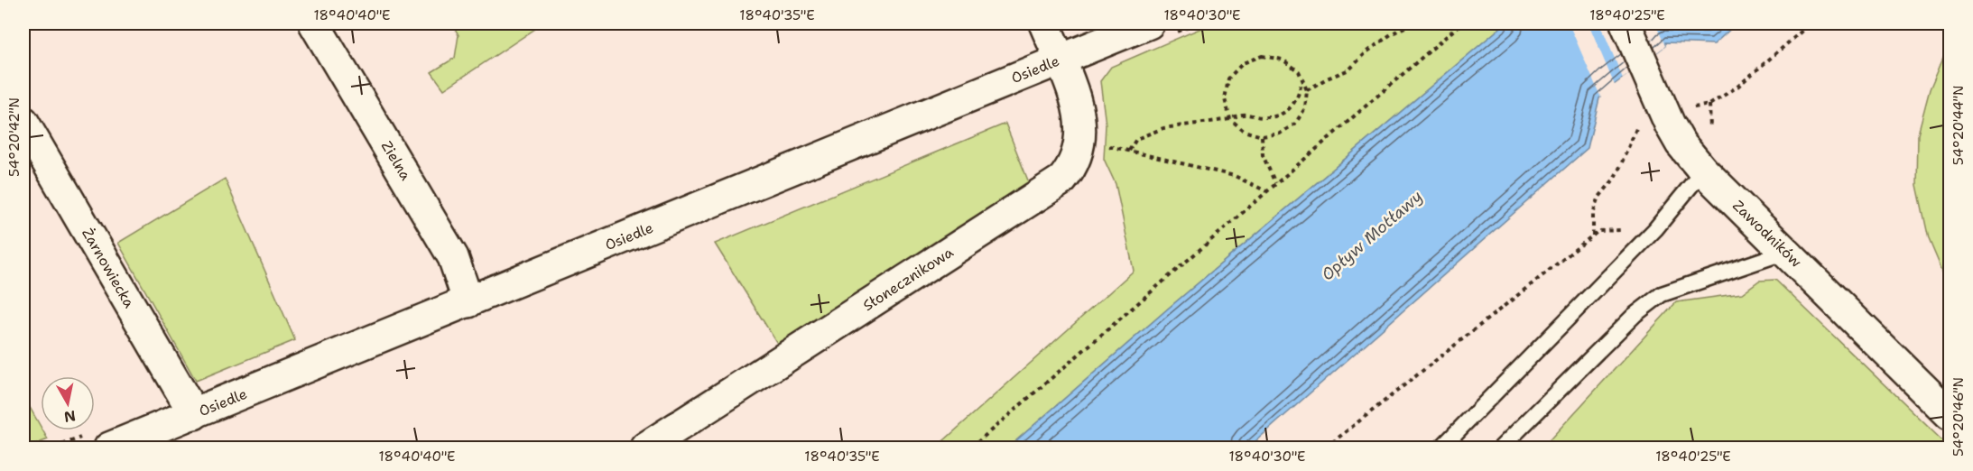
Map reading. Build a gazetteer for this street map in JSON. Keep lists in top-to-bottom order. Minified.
{"streets":{"street":["Osiedle","Zielna","Zawodników","Żarnowiecka","Słonecznikowa"]},"crossings":[["Osiedle","Zielna"],["Osiedle","Żarnowiecka"],["Osiedle","Słonecznikowa"]],"water":["Opływ Motławy"],"north":"bottom","coordinates":["18°40'40\"E","18°40'35\"E","18°40'30\"E","18°40'25\"E","54°20'44\"N","54°20'42\"N","54°20'46\"N"]}
